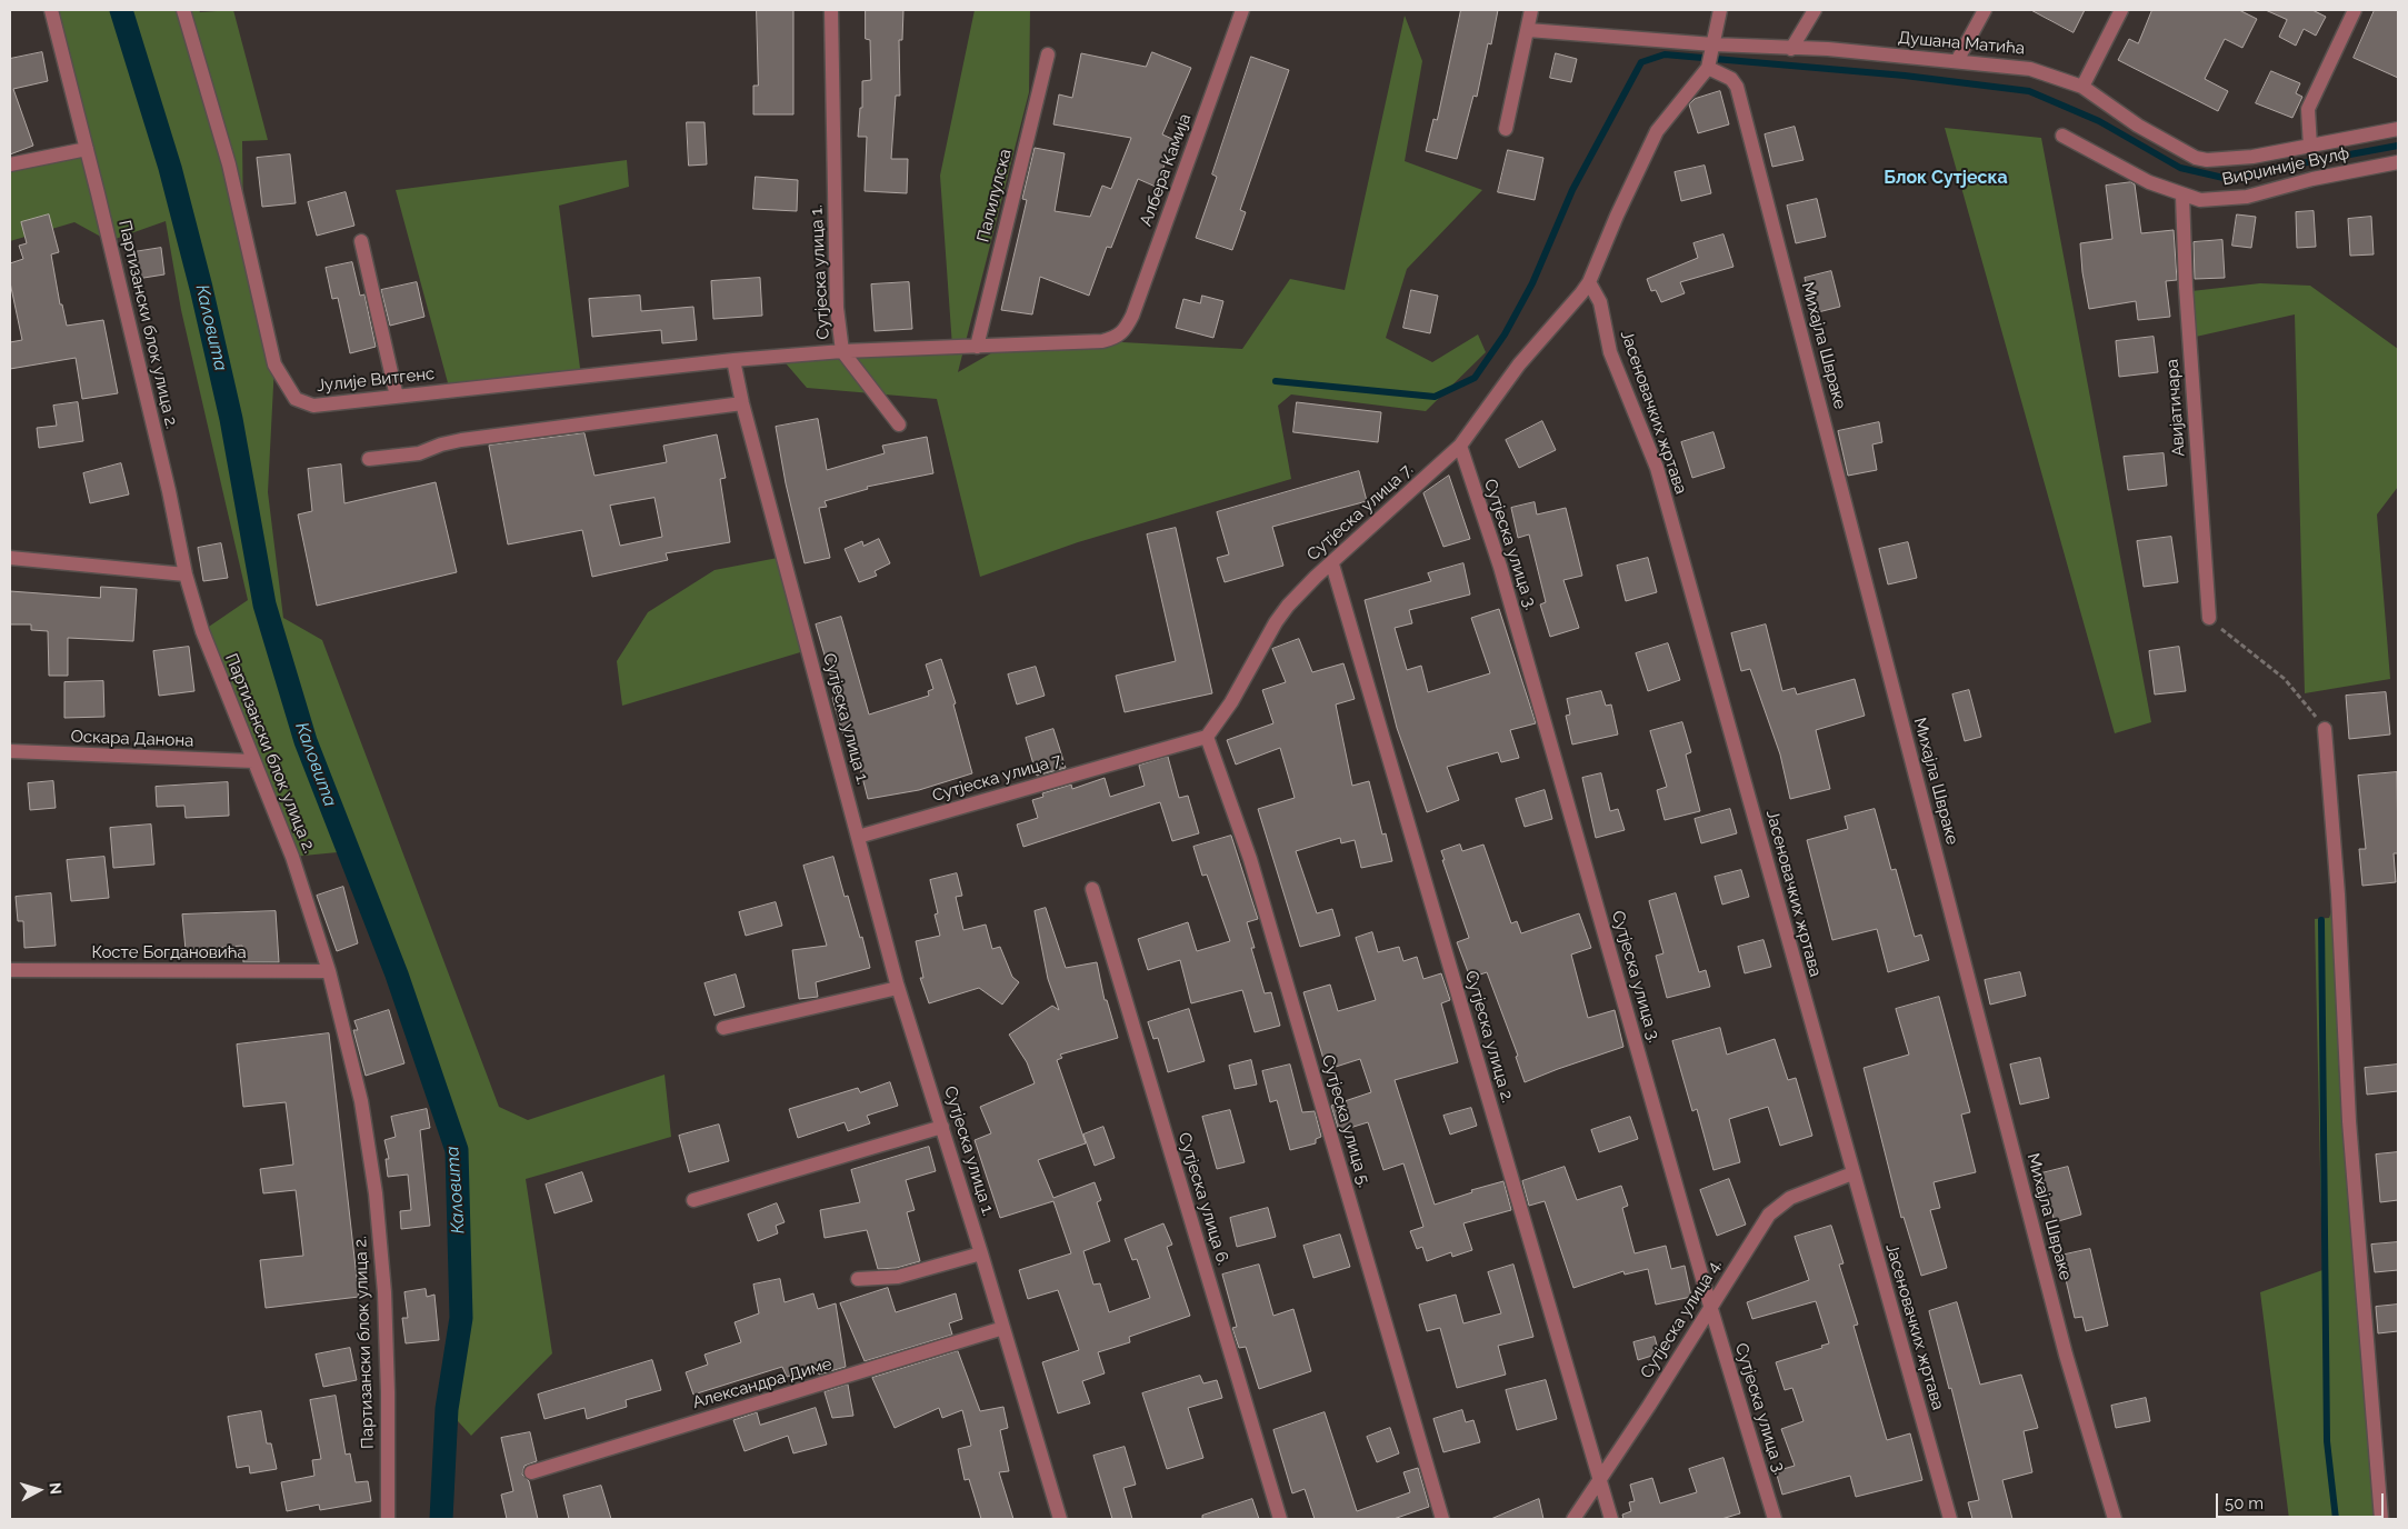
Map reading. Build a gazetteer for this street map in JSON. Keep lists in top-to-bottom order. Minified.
{"streets":{"street":["Душана Матића","Вирџиније Вулф","Албера Камија","Палилулска","Сутјеска улица 1.","Партизански блок улица 2.","Михајла Швраке","Јулије Витгенс","Авијатичара","Јасеновачких жртава","Сутјеска улица 7.","Сутјеска улица 3.","Оскара Данона","Косте Богдановића","Сутјеска улица 2.","Сутјеска улица 5.","Сутјеска улица 6.","Сутјеска улица 4.","Александра Диме"]},"crossings":[["Душана Матића","Сутјеска улица 7."],["Вирџиније Вулф","Авијатичара"],["Албера Камија","Палилулска"],["Сутјеска улица 1.","Јулије Витгенс"],["Сутјеска улица 1.","Сутјеска улица 7."],["Сутјеска улица 1.","Александра Диме"],["Партизански блок улица 2.","Оскара Данона"],["Партизански блок улица 2.","Косте Богдановића"],["Михајла Швраке","Сутјеска улица 7."],["Јасеновачких жртава","Сутјеска улица 7."],["Јасеновачких жртава","Сутјеска улица 4."],["Сутјеска улица 7.","Сутјеска улица 3."],["Сутјеска улица 7.","Сутјеска улица 2."],["Сутјеска улица 7.","Сутјеска улица 5."],["Сутјеска улица 3.","Сутјеска улица 4."],["Сутјеска улица 2.","Сутјеска улица 4."]],"districts":["Блок Сутјеска"],"water":["Каловита"],"scale_bar":"50 m","north":"right"}
